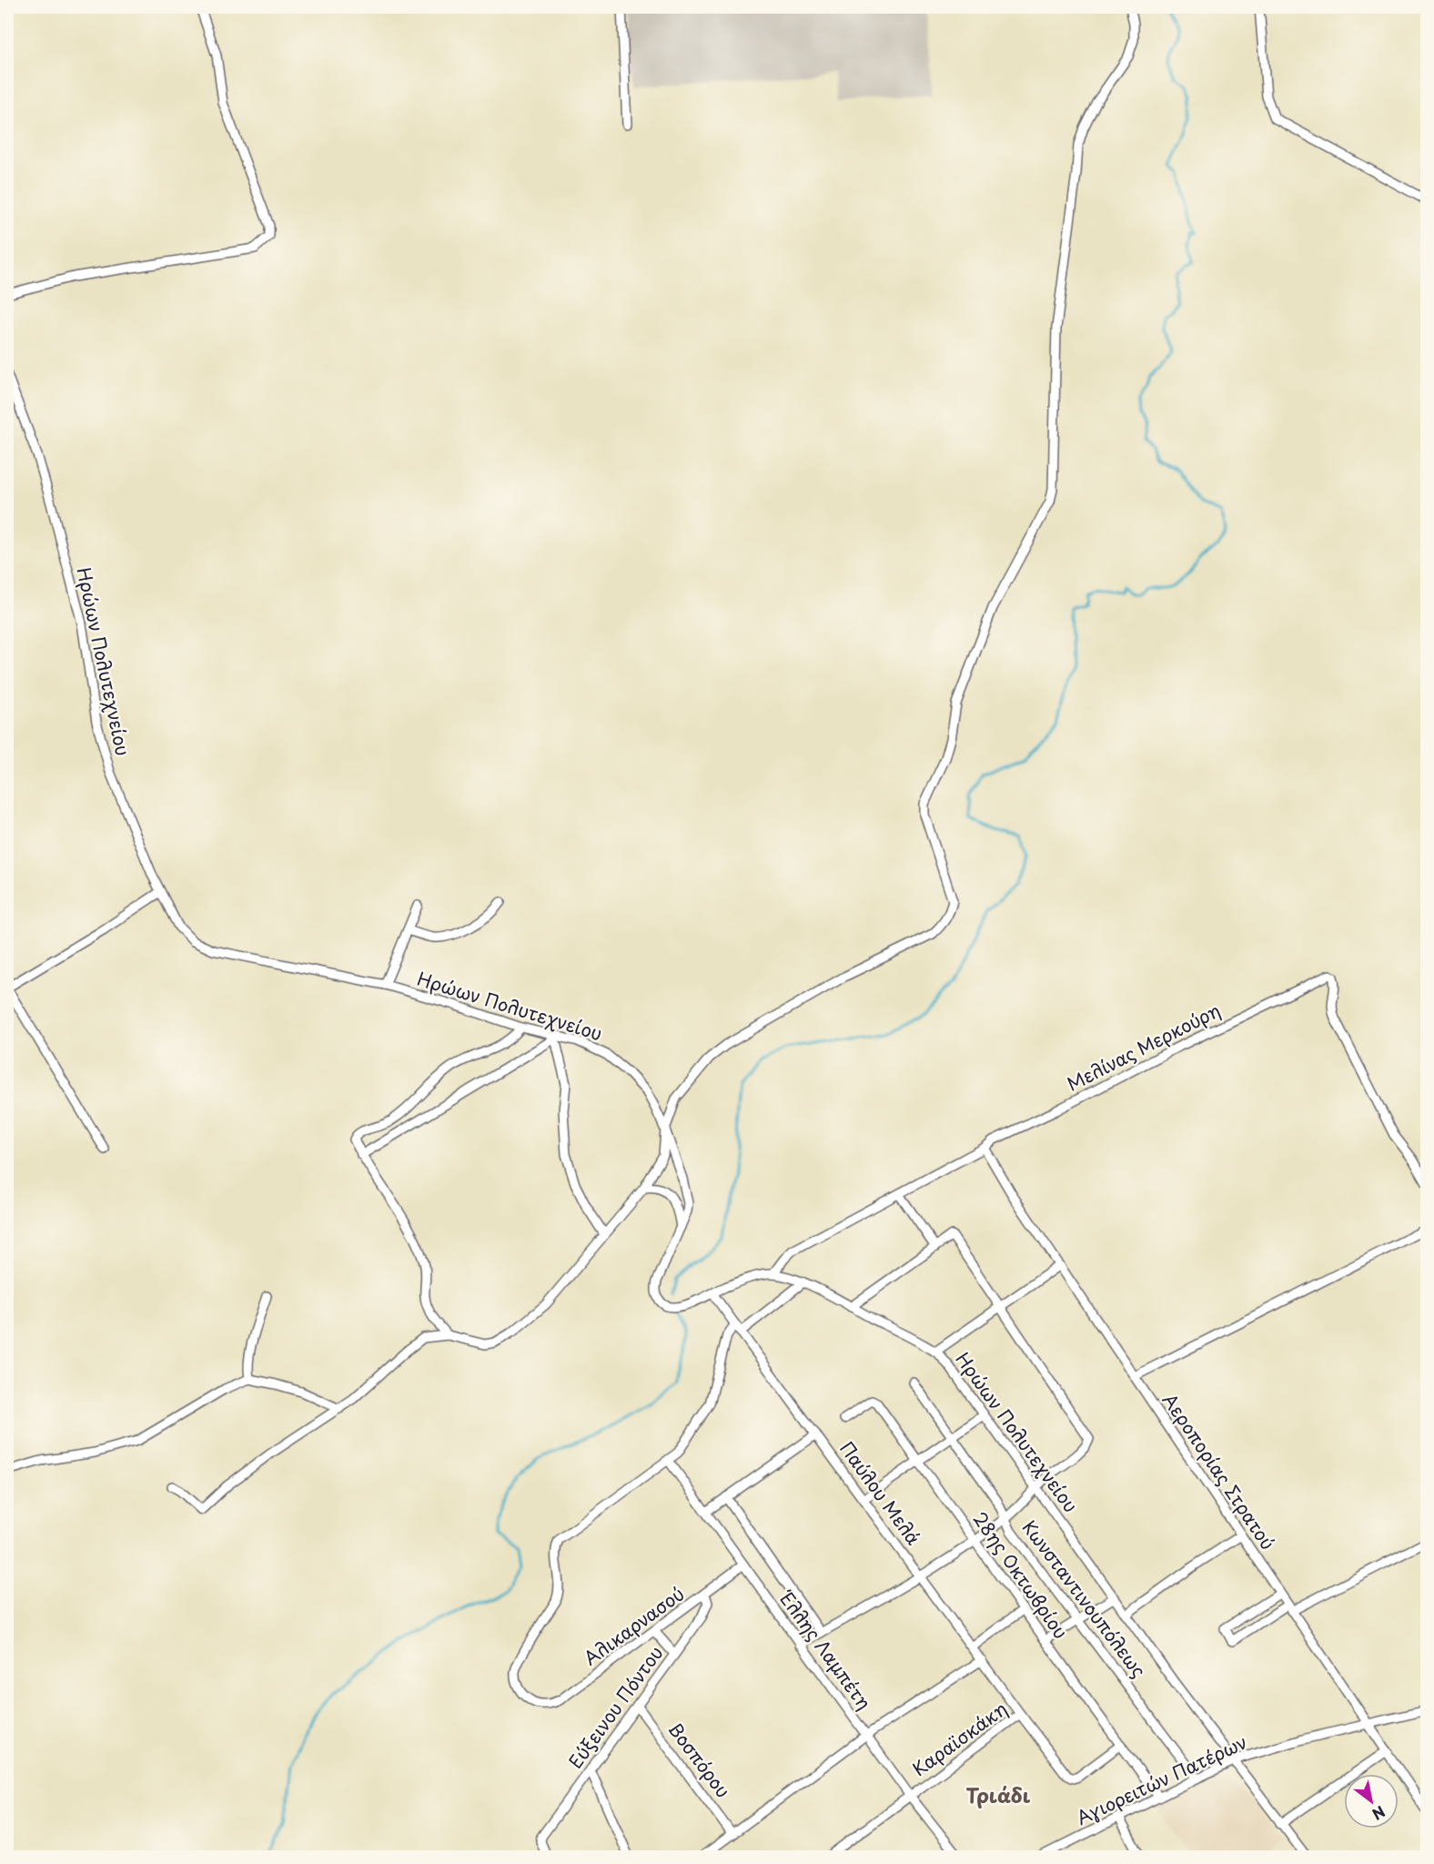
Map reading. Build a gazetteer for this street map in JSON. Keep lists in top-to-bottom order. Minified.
{"streets":{"street":["Ηρώων Πολυτεχνείου","Μελίνας Μερκούρη","Αεροπορίας Στρατού","Παύλου Μελά","28ης Οκτωβρίου","Κωνσταντινουπόλεως","Αλικαρνασού","Έλλης Λαμπέτη","Εύξεινου Πόντου","Καραϊσκάκη","Βοσπόρου","Αγιορειτών Πατέρων"]},"crossings":[["Ηρώων Πολυτεχνείου","Μελίνας Μερκούρη"],["Ηρώων Πολυτεχνείου","Παύλου Μελά"],["Ηρώων Πολυτεχνείου","Αγιορειτών Πατέρων"],["Μελίνας Μερκούρη","Αεροπορίας Στρατού"],["Αεροπορίας Στρατού","Αγιορειτών Πατέρων"],["Παύλου Μελά","Καραϊσκάκη"],["28ης Οκτωβρίου","Καραϊσκάκη"],["28ης Οκτωβρίου","Αγιορειτών Πατέρων"],["Κωνσταντινουπόλεως","Αγιορειτών Πατέρων"],["Αλικαρνασού","Έλλης Λαμπέτη"],["Αλικαρνασού","Εύξεινου Πόντου"],["Έλλης Λαμπέτη","Καραϊσκάκη"],["Εύξεινου Πόντου","Βοσπόρου"]],"districts":["Τριάδι"],"north":"bottom right"}
